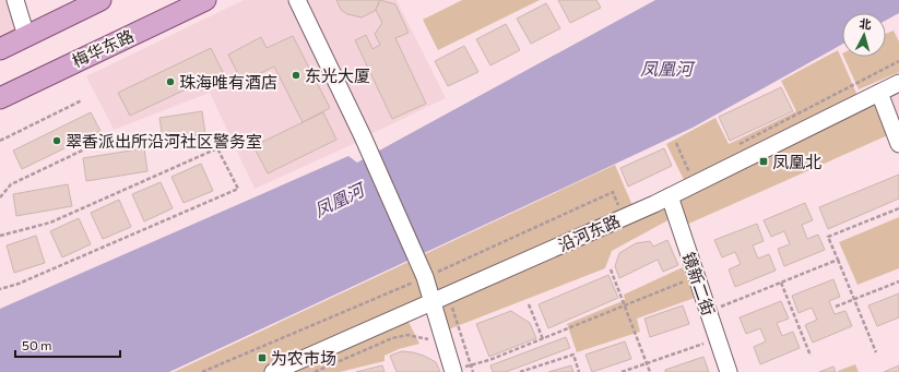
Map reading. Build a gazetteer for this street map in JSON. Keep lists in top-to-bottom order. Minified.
{"streets":{"main road":["梅华东路"],"street":["沿河东路","镜新二街"]},"crossings":[["沿河东路","镜新二街"]],"water":["凤凰河"],"places":{"other":["东光大厦","珠海唯有酒店","翠香派出所沿河社区警务室"],"transit":["凤凰北","为农市场"]},"scale_bar":"50 m","north":"top"}
